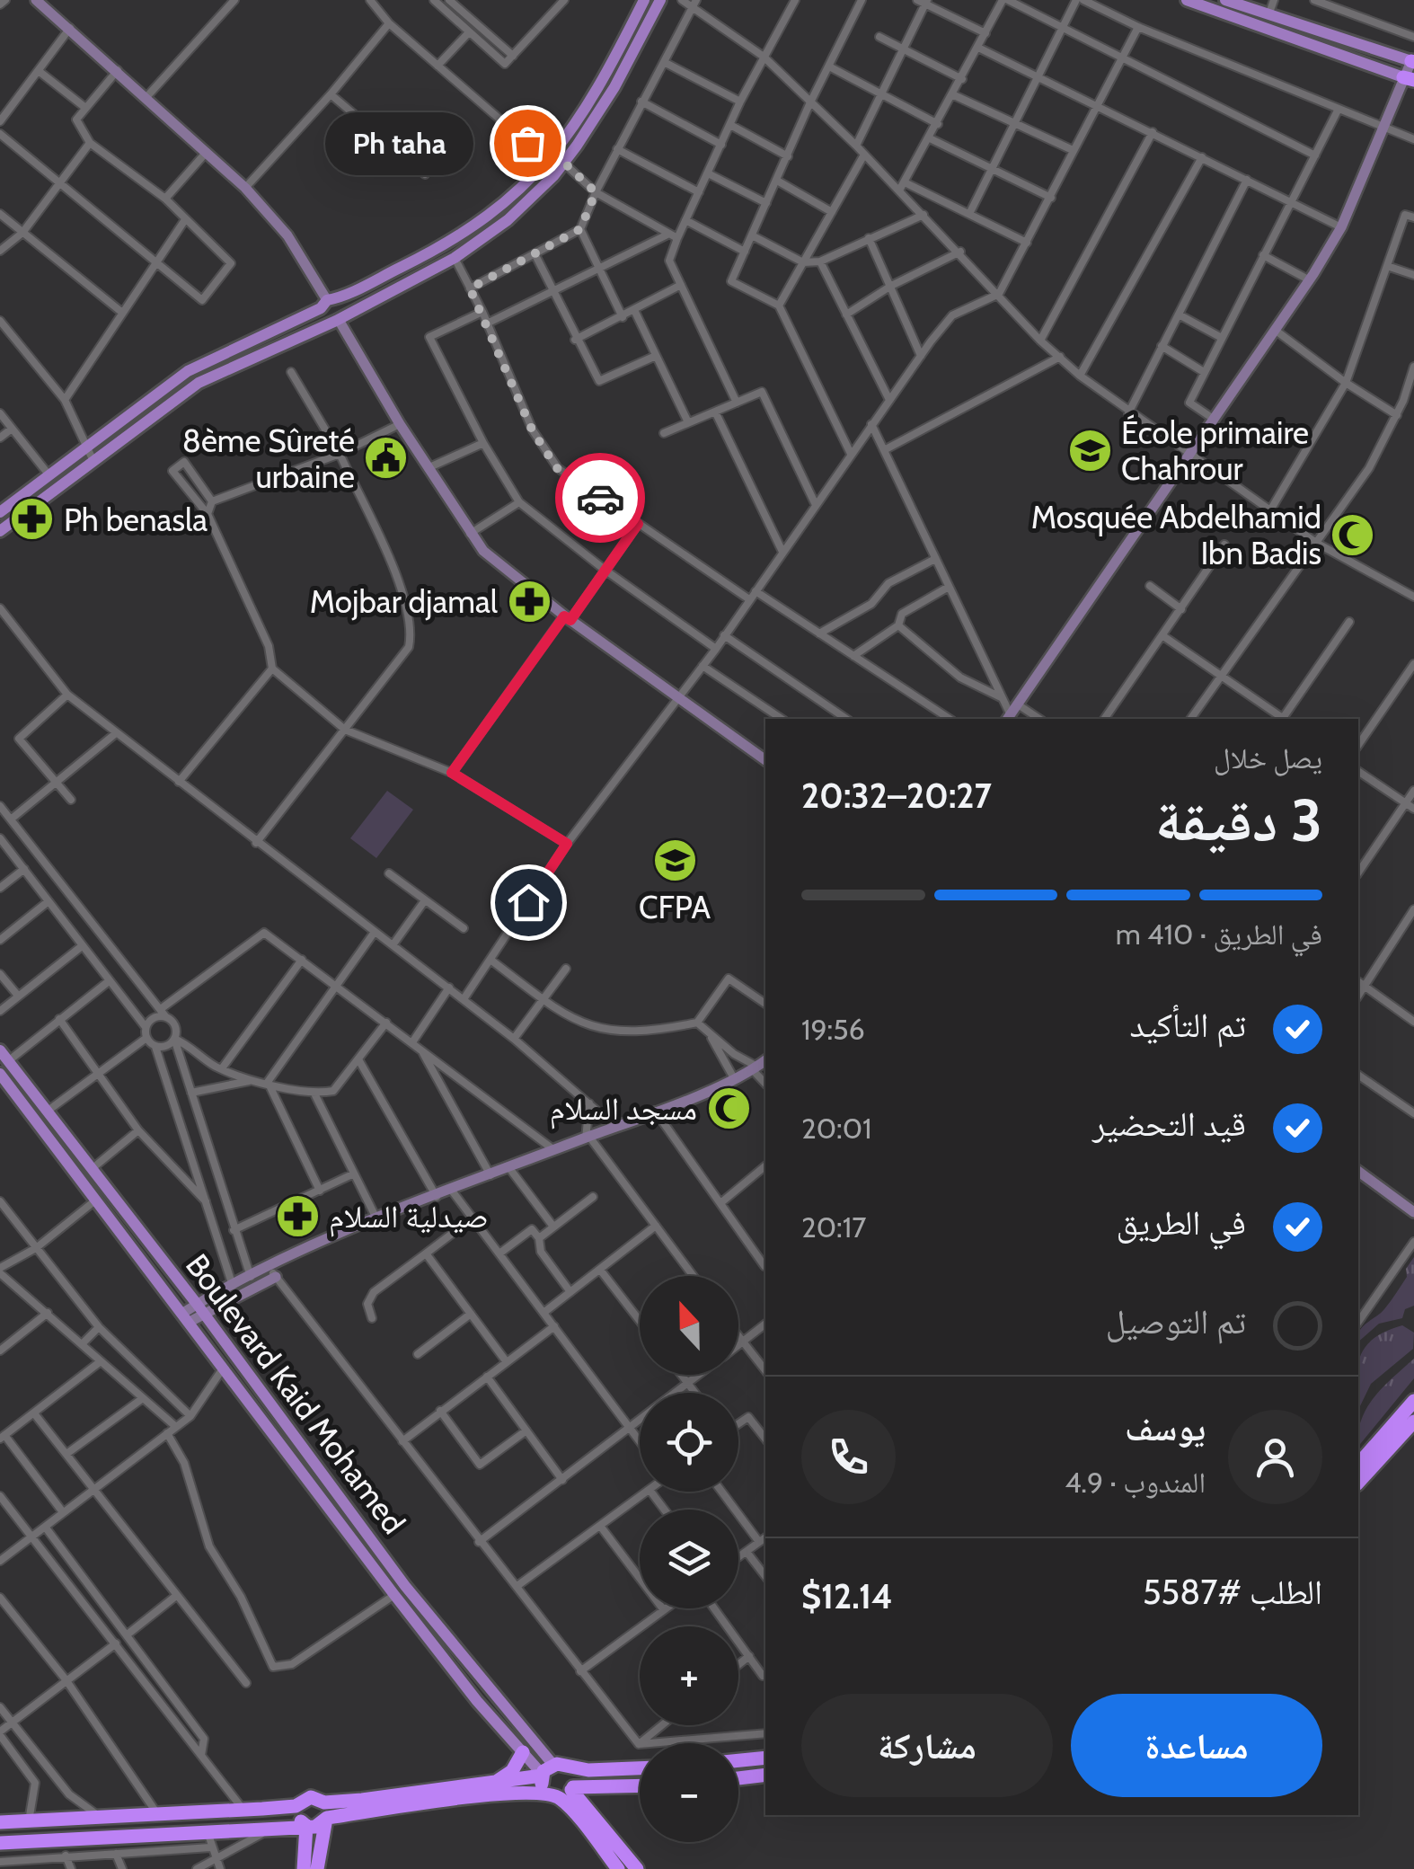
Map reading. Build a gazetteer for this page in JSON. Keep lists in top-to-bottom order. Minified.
{"streets":{"main road":["Boulevard Kaid Mohamed"]},"places":{"other":["Ph taha"],"school or university":["École primaire Chahrour","CFPA"],"public building":["8ème Sûreté urbaine"],"pharmacy":["Ph benasla","Mojbar djamal","صيدلية السلام"],"mosque":["Mosquée Abdelhamid Ibn Badis","مسجد السلام"]},"north":"top","page":{"bubble":"Ph taha","heading":["3 دقيقة","يصل خلال","20:27–20:32"],"panel":["يوسف","المندوب · 4.9","الطلب #5587","$12.14"],"bar":"في الطريق · 410 m","list":[["تم التأكيد","19:56"],["قيد التحضير","20:01"],["في الطريق","20:17"],"تم التوصيل"],"map_buttons":["+","−"],"buttons":["مساعدة","مشاركة"]}}
